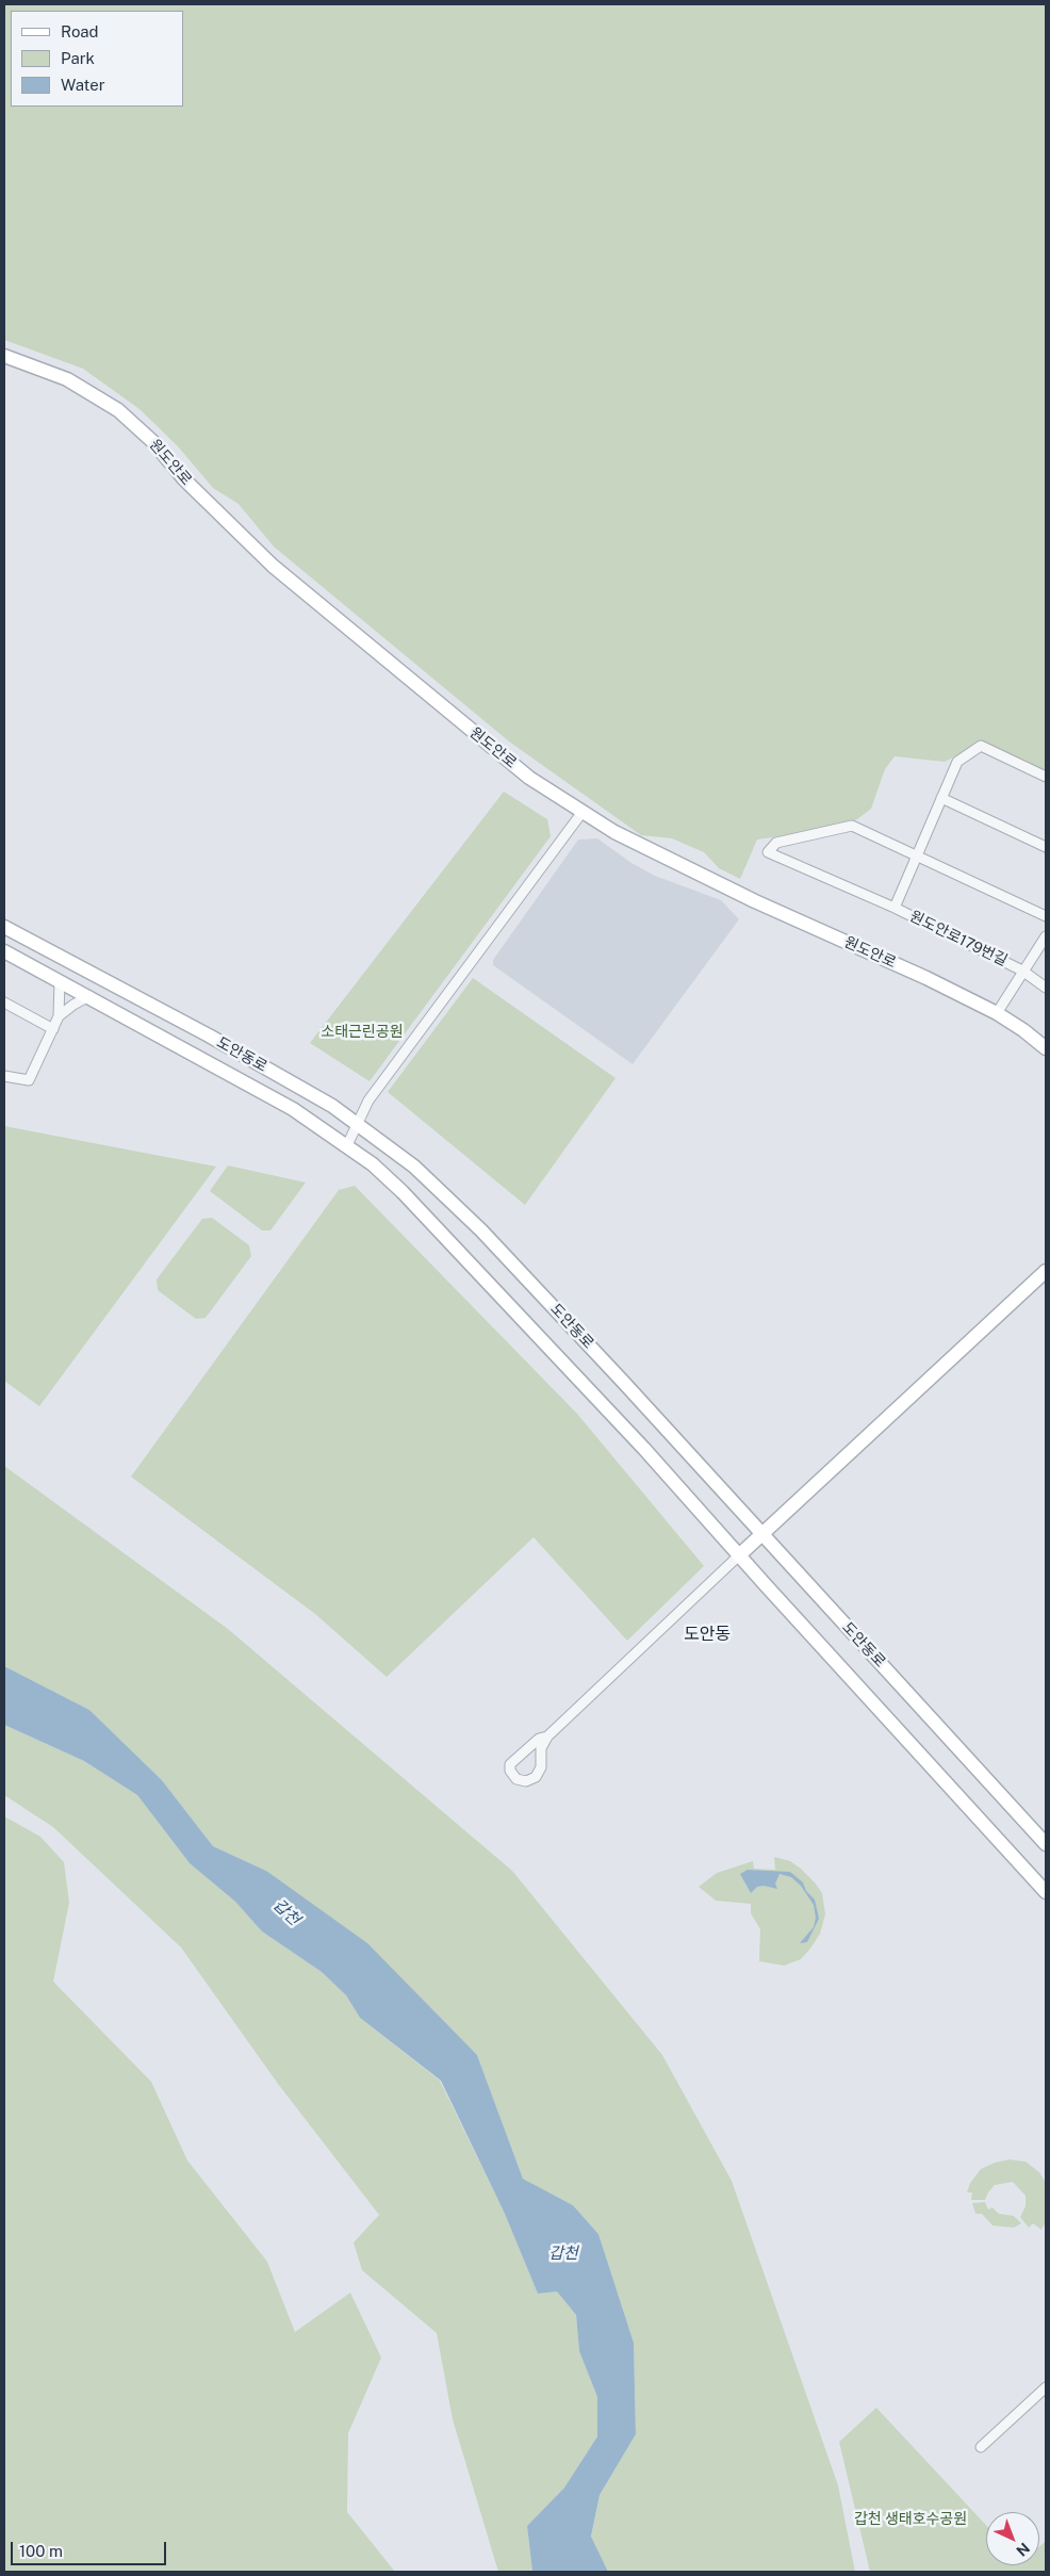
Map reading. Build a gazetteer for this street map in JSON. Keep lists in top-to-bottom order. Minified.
{"streets":{"main road":["원도안로","도안동로"],"street":["원도안로179번길"]},"crossings":[["원도안로","원도안로179번길"]],"districts":["도안동"],"water":["갑천"],"parks":["소태근린공원","갑천 생태호수공원"],"legend":["Road","Park","Water"],"scale_bar":"100 m","north":"bottom right"}
